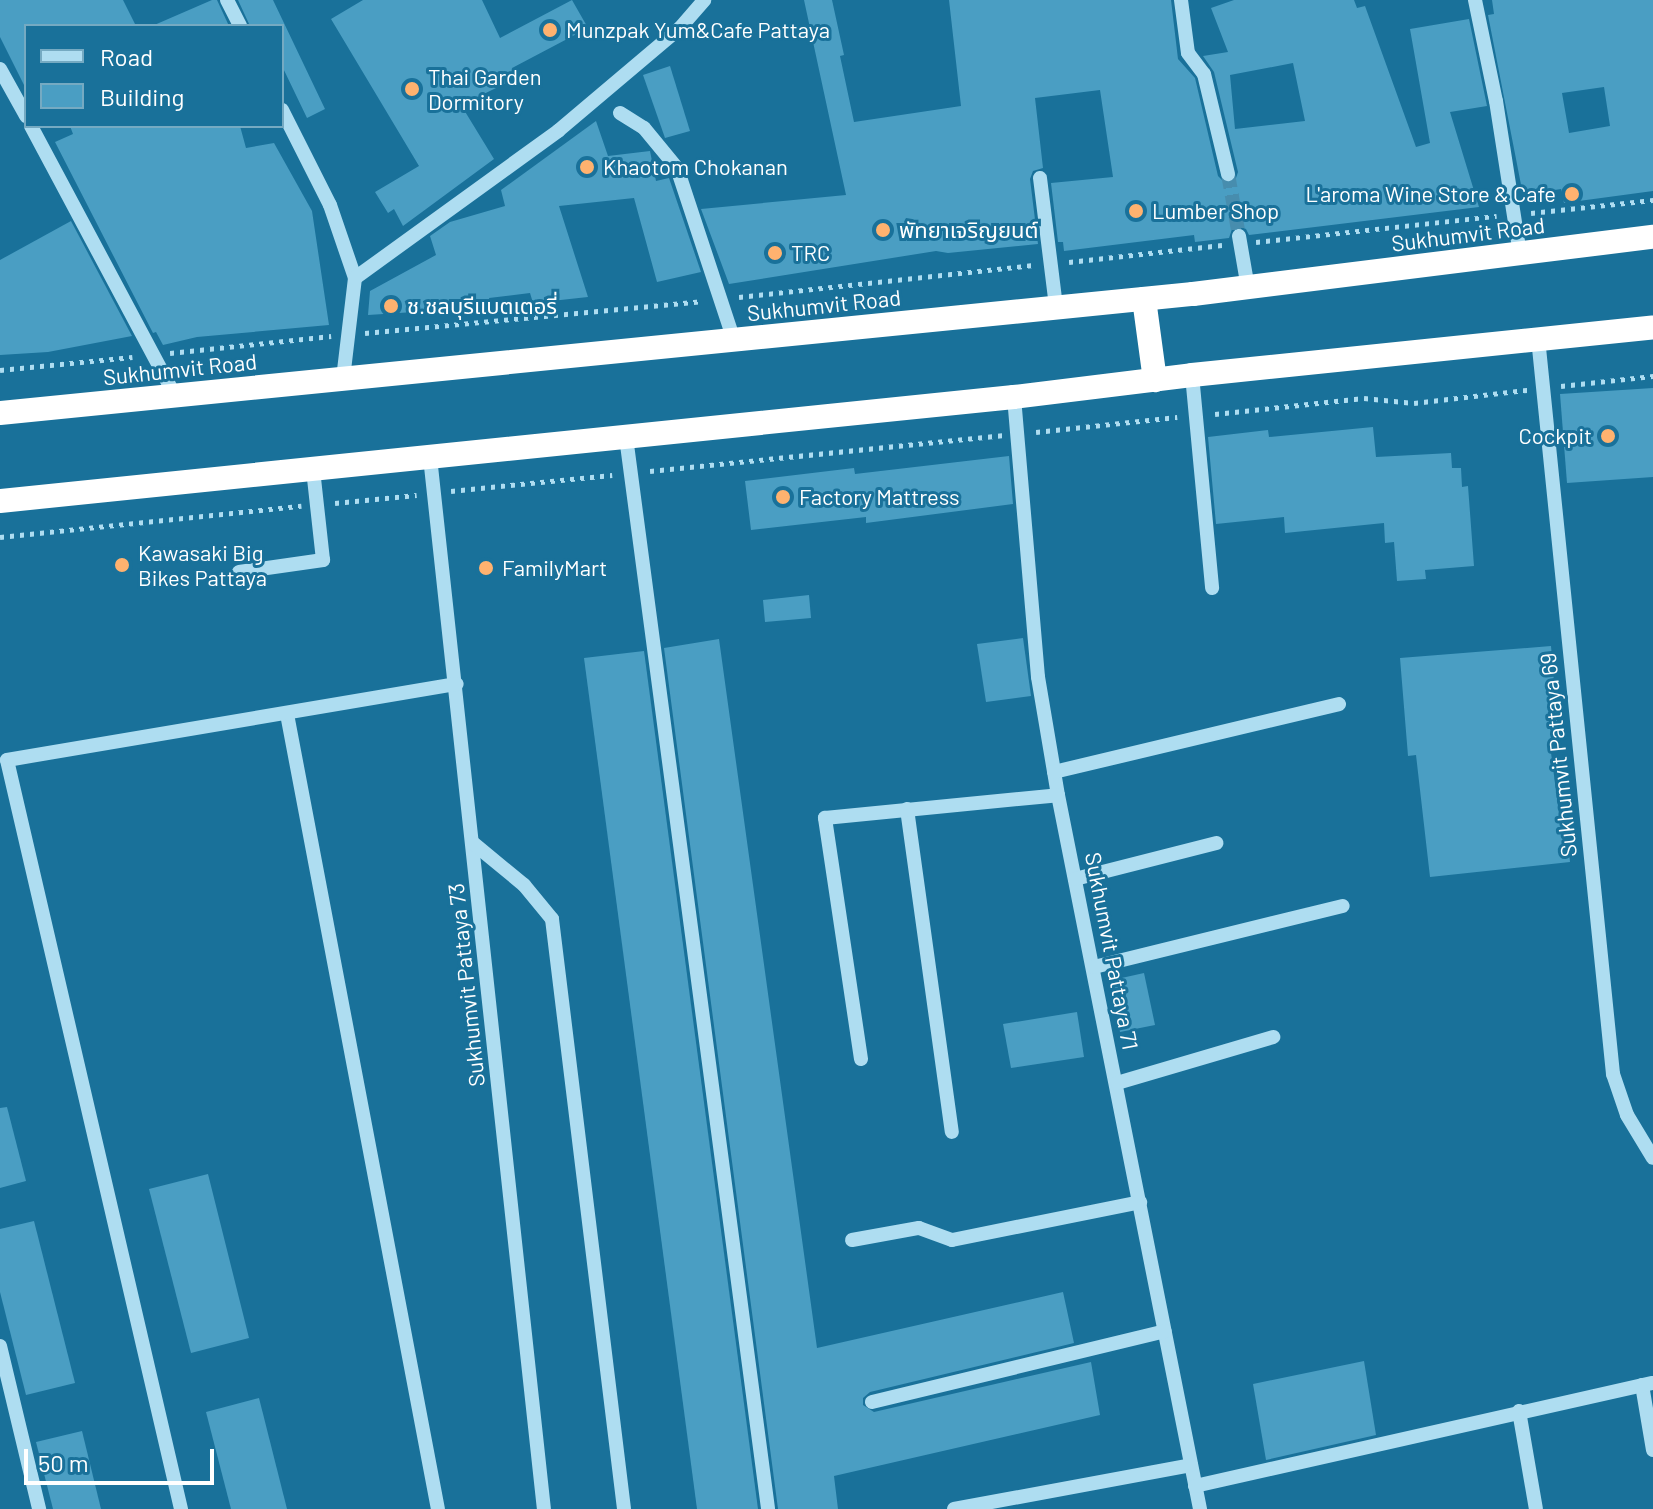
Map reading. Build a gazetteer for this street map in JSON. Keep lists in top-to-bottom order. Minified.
{"streets":{"highway":["Sukhumvit Road"],"street":["Sukhumvit Pattaya 69","Sukhumvit Pattaya 71","Sukhumvit Pattaya 73"]},"places":["Munzpak Yum&Cafe Pattaya","Thai Garden Dormitory","Khaotom Chokanan","L'aroma Wine Store & Cafe","Lumber Shop","พัทยาเจริญยนต์","TRC","ช.ชลบุรีแบตเตอรี่","Cockpit","Factory Mattress","Kawasaki Big Bikes Pattaya","FamilyMart"],"legend":["Road","Building"],"scale_bar":"50 m"}
